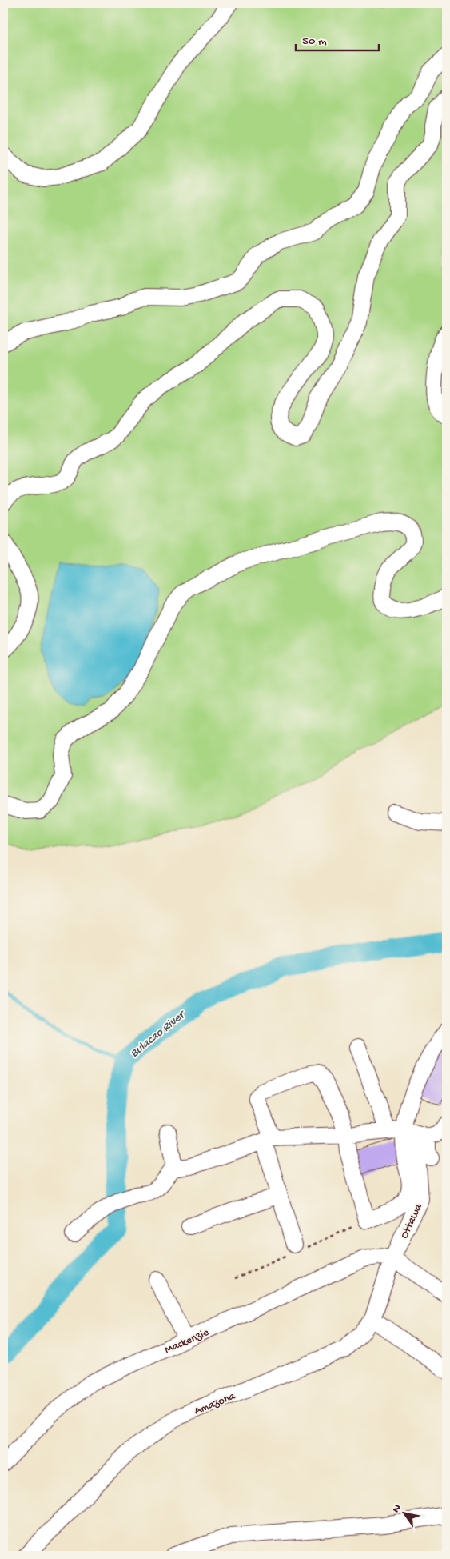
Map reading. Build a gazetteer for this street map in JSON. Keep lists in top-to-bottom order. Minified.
{"streets":{"street":["Ottawa","Mackenzie","Amazona"]},"crossings":[["Ottawa","Mackenzie"],["Ottawa","Amazona"],["Mackenzie","Amazona"]],"water":["Bulacao River"],"scale_bar":"50 m","north":"top left"}
